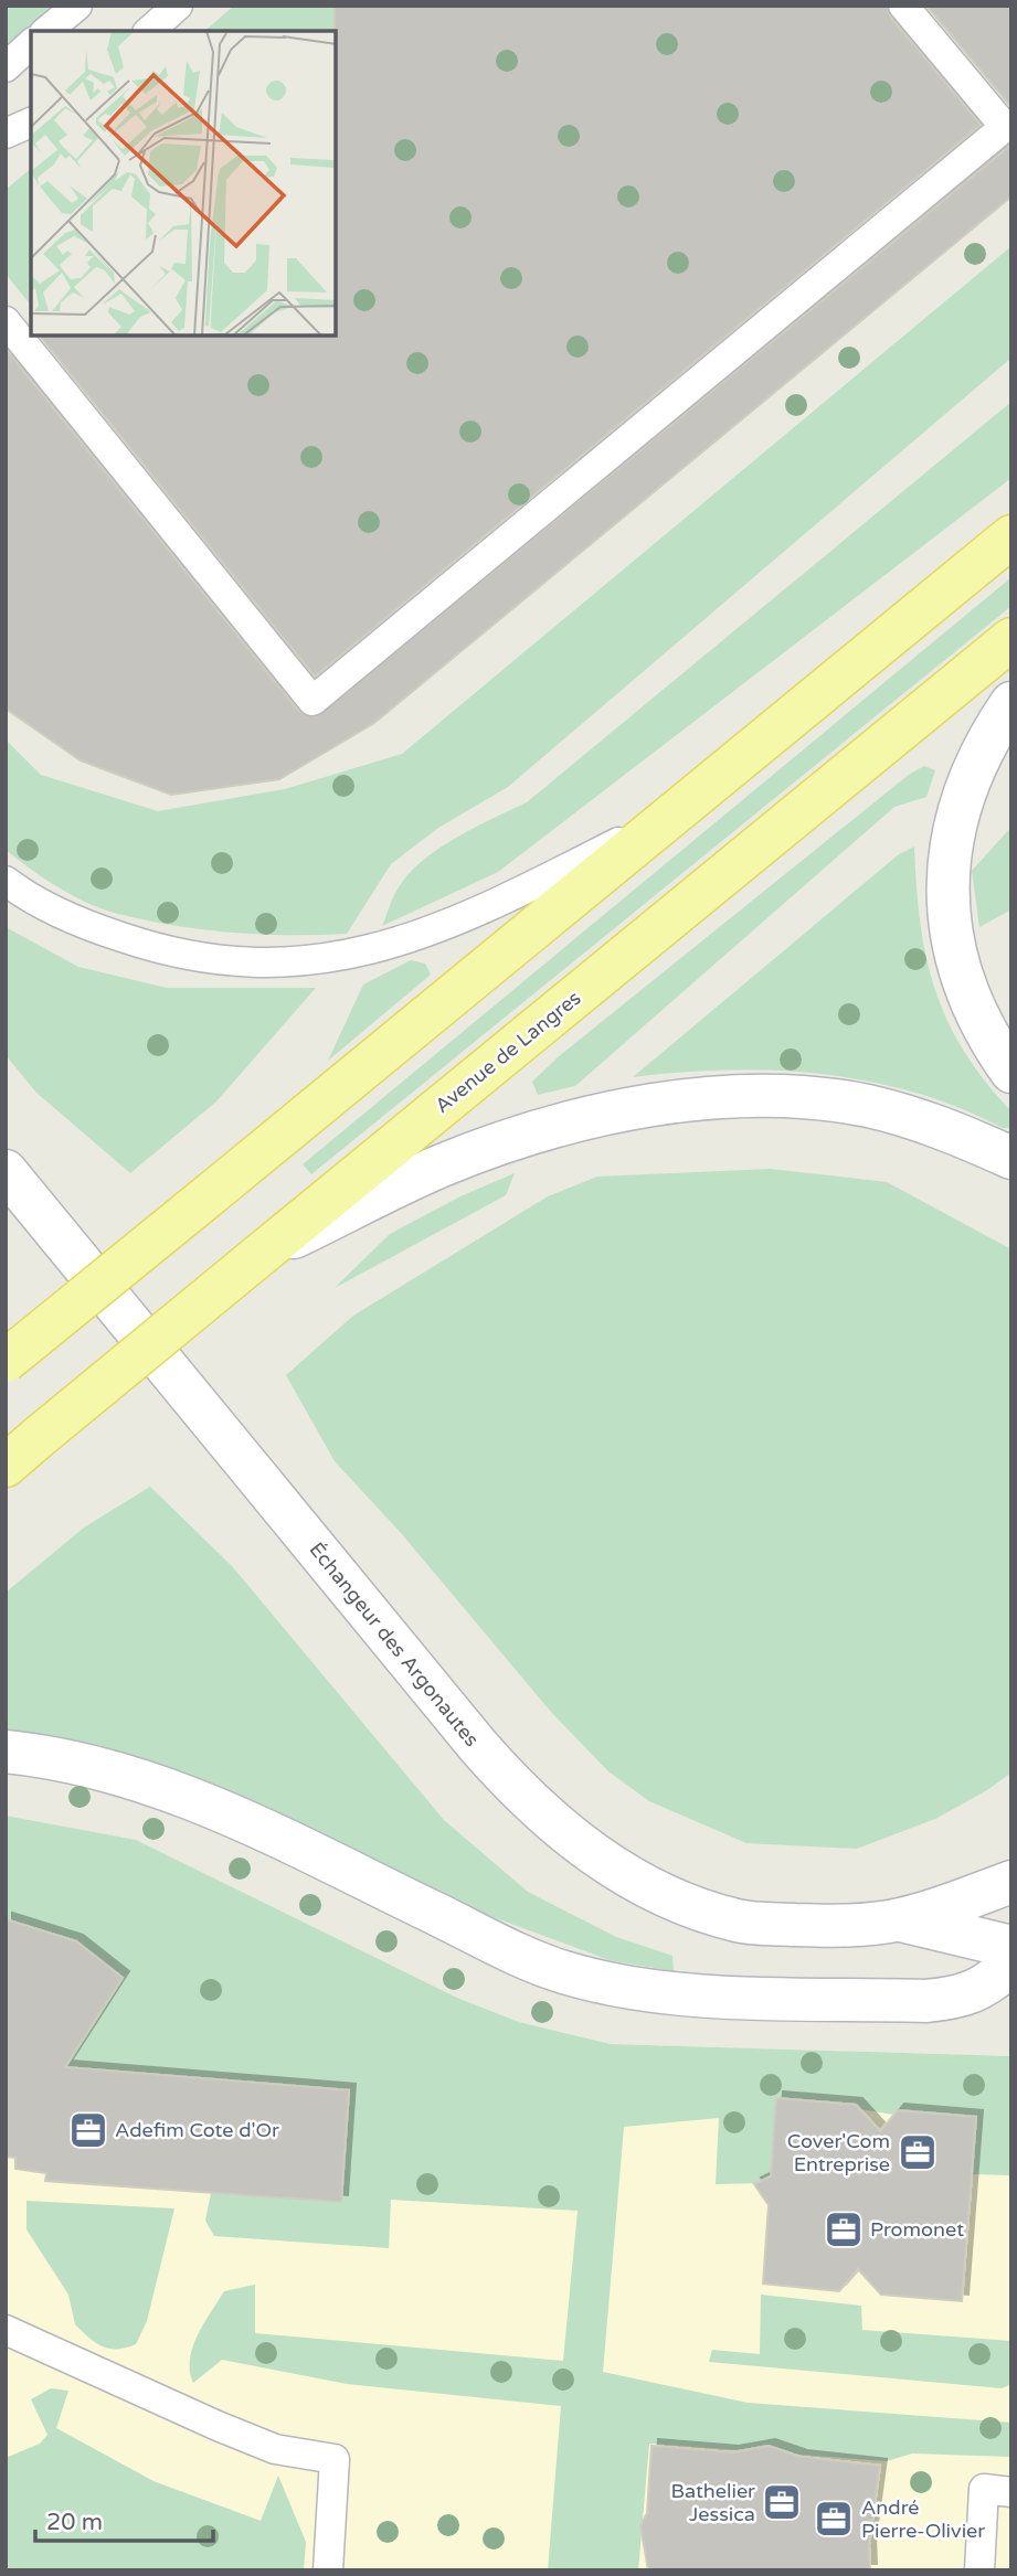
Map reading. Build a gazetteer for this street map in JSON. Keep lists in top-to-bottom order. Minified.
{"streets":{"main road":["Avenue de Langres"],"street":["Échangeur des Argonautes"]},"places":{"office":["Adefim Cote d'Or","Cover'Com Entreprise","Promonet","Bathelier Jessica","André Pierre-Olivier"]},"scale_bar":"20 m"}
